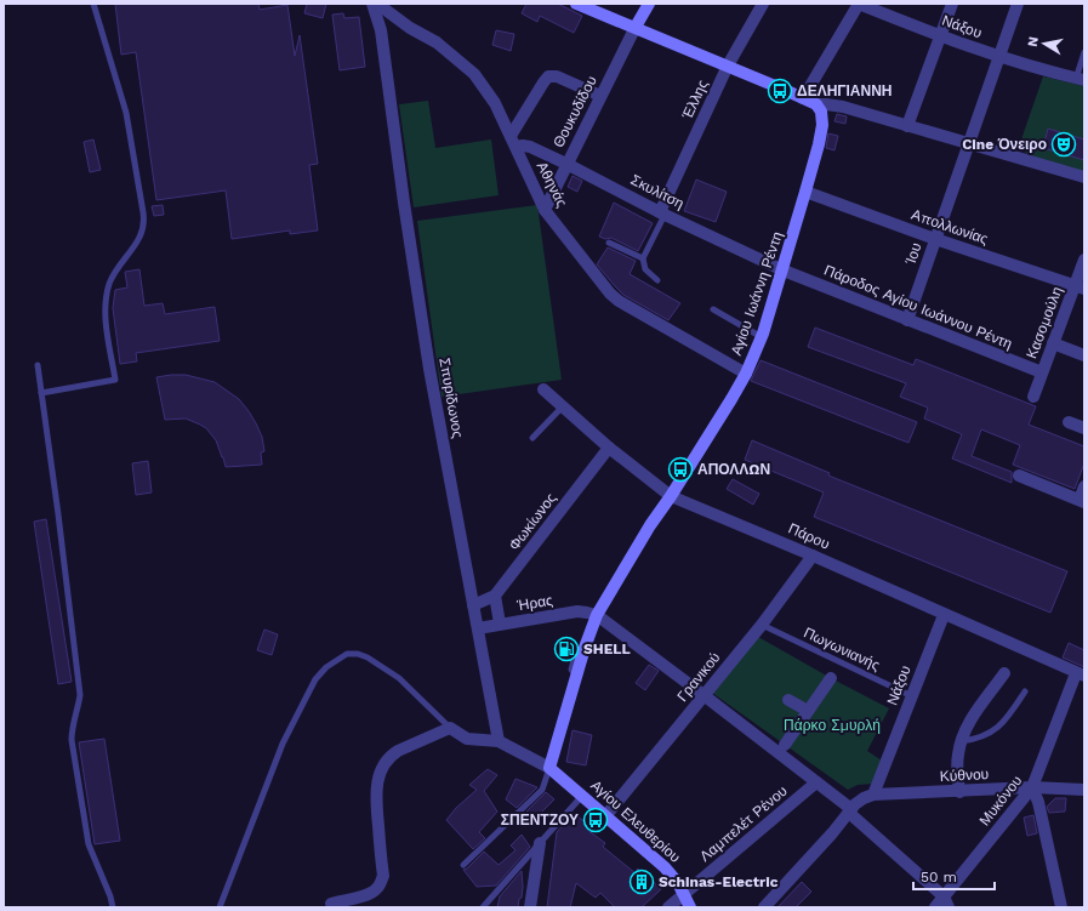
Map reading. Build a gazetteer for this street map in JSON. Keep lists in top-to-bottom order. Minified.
{"streets":{"street":["Νάξου","Έλλης","Θουκυδίδου","Αθηνάς","Σκυλίτση","Απολλωνίας","Ίου","Αγίου Ιωάννη Ρέντη","Πάροδος Αγίου Ιωάννου Ρέντη","Κασομούλη","Σπυρίδωνος","Φωκίωνος","Πάρου","Ήρας","Γρανικού","Κύθνου","Μυκόνου","Αγίου Ελευθερίου","Λαμπελέτ Ρένου"],"lane":["Πωγωνιανής"]},"crossings":[["Νάξου","Ίου"],["Νάξου","Πάρου"],["Νάξου","Πωγωνιανής"],["Νάξου","Κύθνου"],["Έλλης","Σκυλίτση"],["Θουκυδίδου","Αθηνάς"],["Θουκυδίδου","Σκυλίτση"],["Αθηνάς","Σκυλίτση"],["Αθηνάς","Αγίου Ιωάννη Ρέντη"],["Σκυλίτση","Αγίου Ιωάννη Ρέντη"],["Σκυλίτση","Πάροδος Αγίου Ιωάννου Ρέντη"],["Απολλωνίας","Ίου"],["Απολλωνίας","Αγίου Ιωάννη Ρέντη"],["Απολλωνίας","Κασομούλη"],["Ίου","Πάροδος Αγίου Ιωάννου Ρέντη"],["Αγίου Ιωάννη Ρέντη","Πάροδος Αγίου Ιωάννου Ρέντη"],["Αγίου Ιωάννη Ρέντη","Πάρου"],["Αγίου Ιωάννη Ρέντη","Ήρας"],["Αγίου Ιωάννη Ρέντη","Αγίου Ελευθερίου"],["Πάροδος Αγίου Ιωάννου Ρέντη","Κασομούλη"],["Σπυρίδωνος","Φωκίωνος"],["Σπυρίδωνος","Ήρας"],["Φωκίωνος","Πάρου"],["Πάρου","Γρανικού"],["Πάρου","Μυκόνου"],["Πωγωνιανής","Γρανικού"],["Γρανικού","Αγίου Ελευθερίου"],["Κύθνου","Μυκόνου"],["Αγίου Ελευθερίου","Λαμπελέτ Ρένου"]],"parks":["Πάρκο Σµυρλή"],"places":{"bus stop":["ΔΕΛΗΓΙΑΝΝΗ","ΑΠΟΛΛΩΝ","ΣΠΕΝΤΖΟΥ"],"theatre":["Cine Όνειρο"],"fuel station":["SHELL"],"building":["Schinas-Electric"]},"scale_bar":"50 m","north":"left"}
